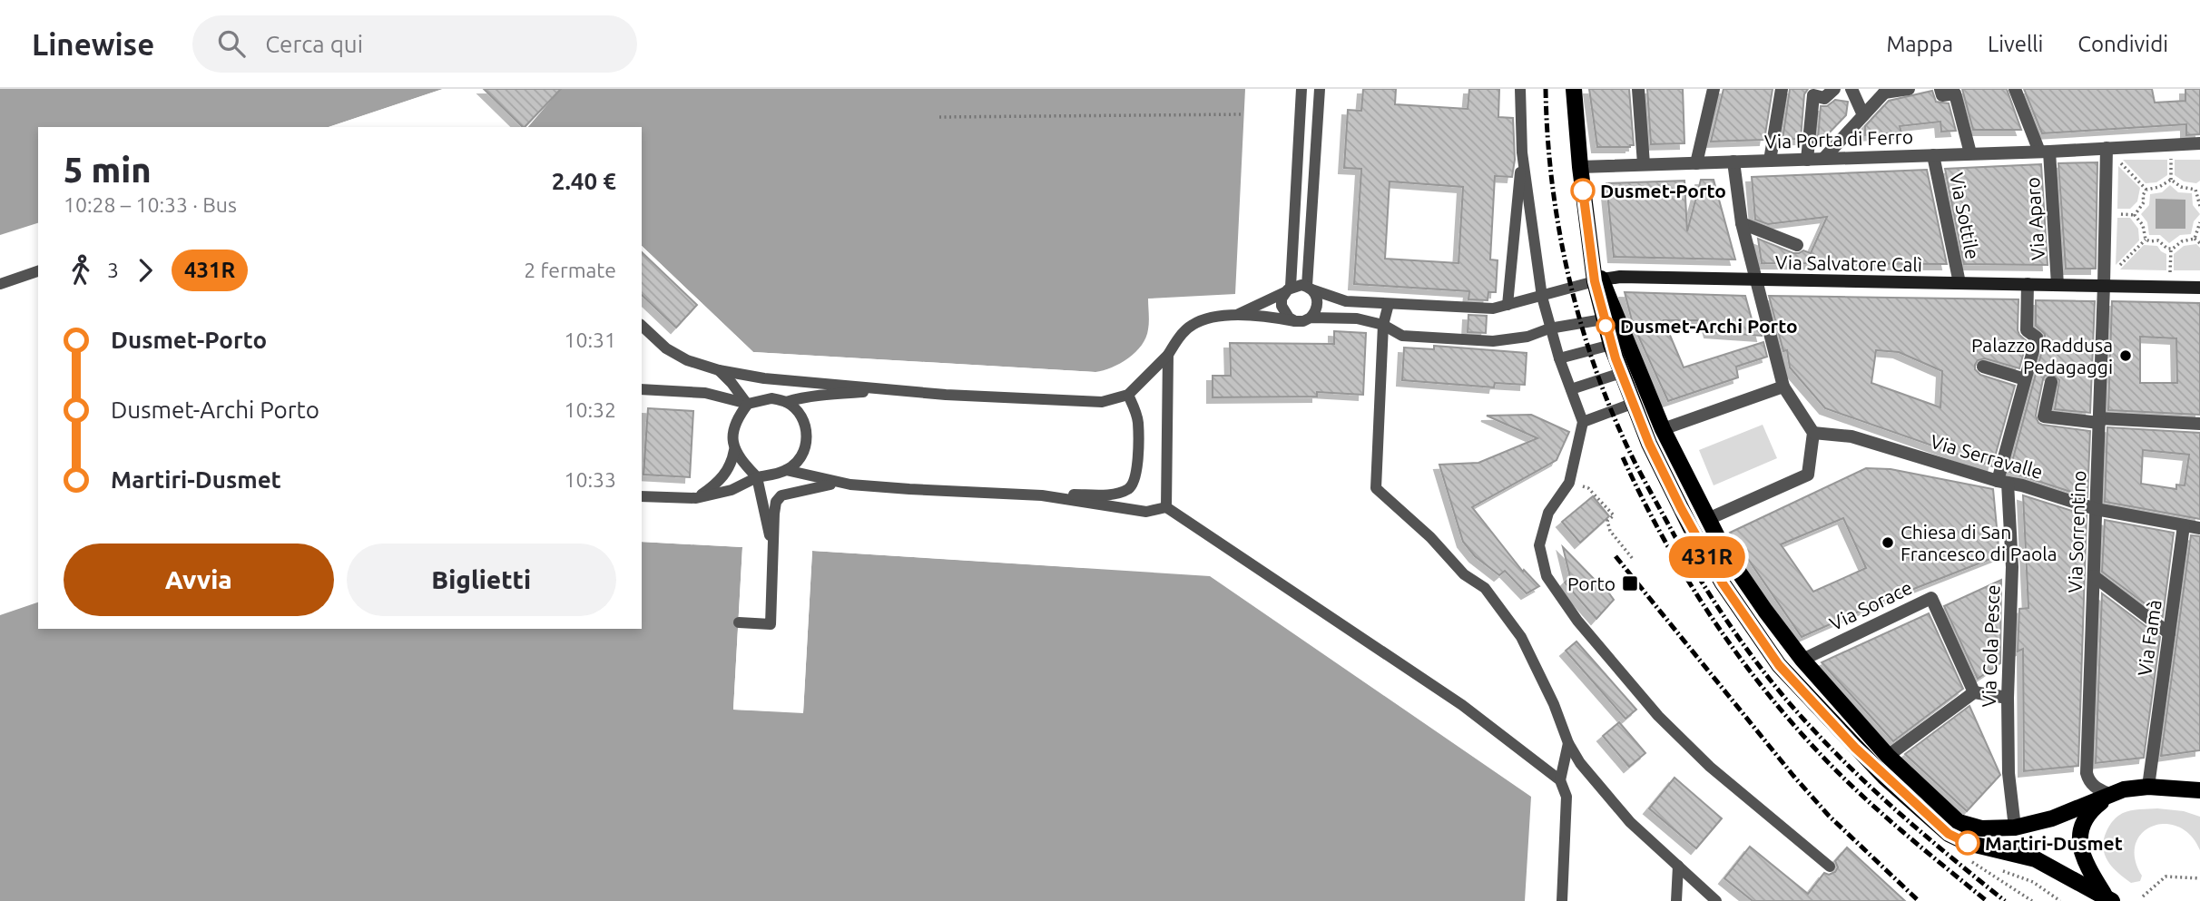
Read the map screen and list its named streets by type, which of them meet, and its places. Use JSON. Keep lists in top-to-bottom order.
{
  "streets": {
    "main road": ["Via Salvatore Calì"],
    "street": [
      "Via Porta di Ferro",
      "Via Sottile",
      "Via Aparo",
      "Via Serravalle",
      "Via Sorrentino",
      "Via Sorace",
      "Via Famà",
      "Via Cola Pesce"
    ]
  },
  "crossings": [
    ["Via Porta di Ferro", "Via Sottile"],
    ["Via Porta di Ferro", "Via Aparo"],
    ["Via Porta di Ferro", "Via Sorrentino"],
    ["Via Sottile", "Via Salvatore Calì"],
    ["Via Aparo", "Via Salvatore Calì"],
    ["Via Salvatore Calì", "Via Sorrentino"],
    ["Via Salvatore Calì", "Via Cola Pesce"],
    ["Via Serravalle", "Via Sorrentino"],
    ["Via Serravalle", "Via Famà"],
    ["Via Serravalle", "Via Cola Pesce"]
  ],
  "places": {
    "other": [
      "Dusmet-Porto",
      "Dusmet-Archi Porto",
      "Palazzo Raddusa Pedagaggi",
      "Chiesa di San Francesco di Paola",
      "Martiri-Dusmet"
    ],
    "transit": ["Porto"]
  },
  "lines": ["bus line 431R"],
  "page": {
    "header": "Linewise",
    "search": "Cerca qui",
    "nav": ["Mappa", "Livelli", "Condividi"],
    "on_map": "431R",
    "heading": ["5 min", "10:28 – 10:33 · Bus", "2.40 €"],
    "legs": ["3", "431R", "2 fermate"],
    "list": [
      {
        "name": "Dusmet-Porto",
        "value": "10:31"
      },
      {
        "name": "Dusmet-Archi Porto",
        "value": "10:32"
      },
      {
        "name": "Martiri-Dusmet",
        "value": "10:33"
      }
    ],
    "buttons": ["Avvia", "Biglietti"]
  }
}
